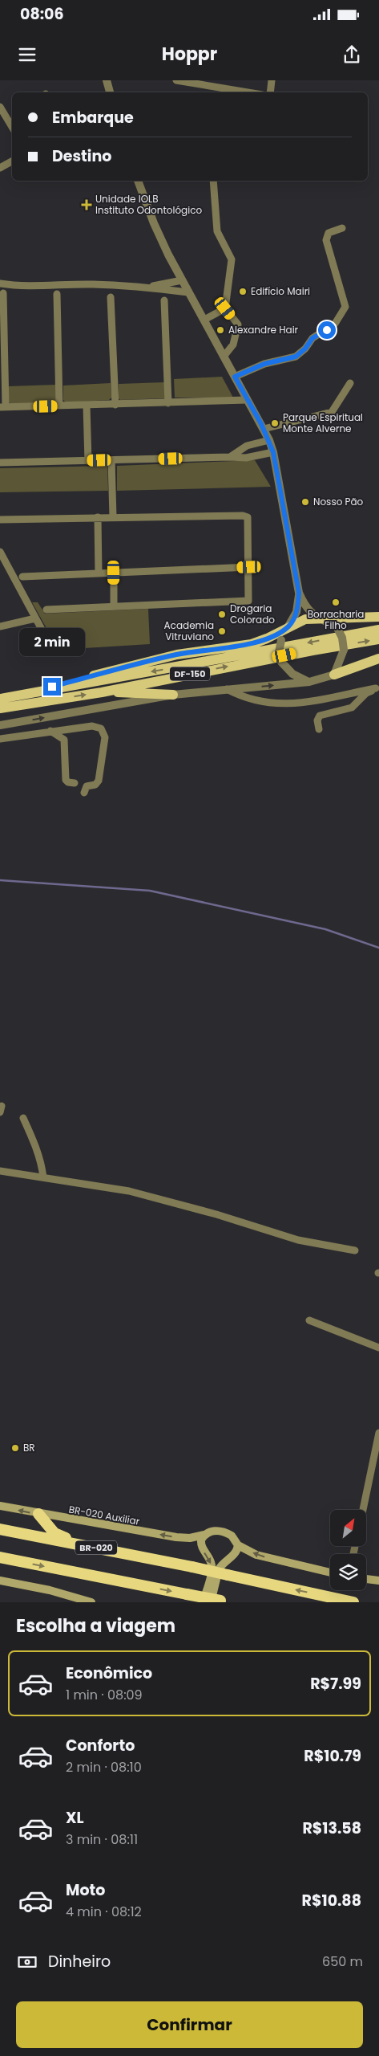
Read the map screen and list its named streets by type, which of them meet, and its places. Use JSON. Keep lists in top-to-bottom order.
{
  "streets": {
    "highway": ["BR-020"],
    "main road": ["DF-150", "BR-020 Auxiliar"]
  },
  "one_way": ["BR-020 Auxiliar"],
  "places": {
    "health": ["Unidade IOLB Instituto Odontológico"],
    "other": [
      "Edifício Mairi",
      "Alexandre Hair",
      "Parque Espiritual Monte Alverne",
      "Nosso Pão",
      "Borracharia Filho",
      "Drogaria Colorado",
      "Academia Vitruviano",
      "BR"
    ]
  },
  "north": "top right",
  "page": {
    "status": "08:06",
    "header": "Hoppr",
    "banner": ["Embarque", "Destino"],
    "bubble": "2 min",
    "heading": "Escolha a viagem",
    "list": [
      {
        "name": "Econômico",
        "note": "1 min · 08:09",
        "value": "R$7.99"
      },
      {
        "name": "Conforto",
        "note": "2 min · 08:10",
        "value": "R$10.79"
      },
      {
        "name": "XL",
        "note": "3 min · 08:11",
        "value": "R$13.58"
      },
      {
        "name": "Moto",
        "note": "4 min · 08:12",
        "value": "R$10.88"
      }
    ],
    "pay": ["Dinheiro", "650 m"],
    "buttons": "Confirmar"
  }
}
